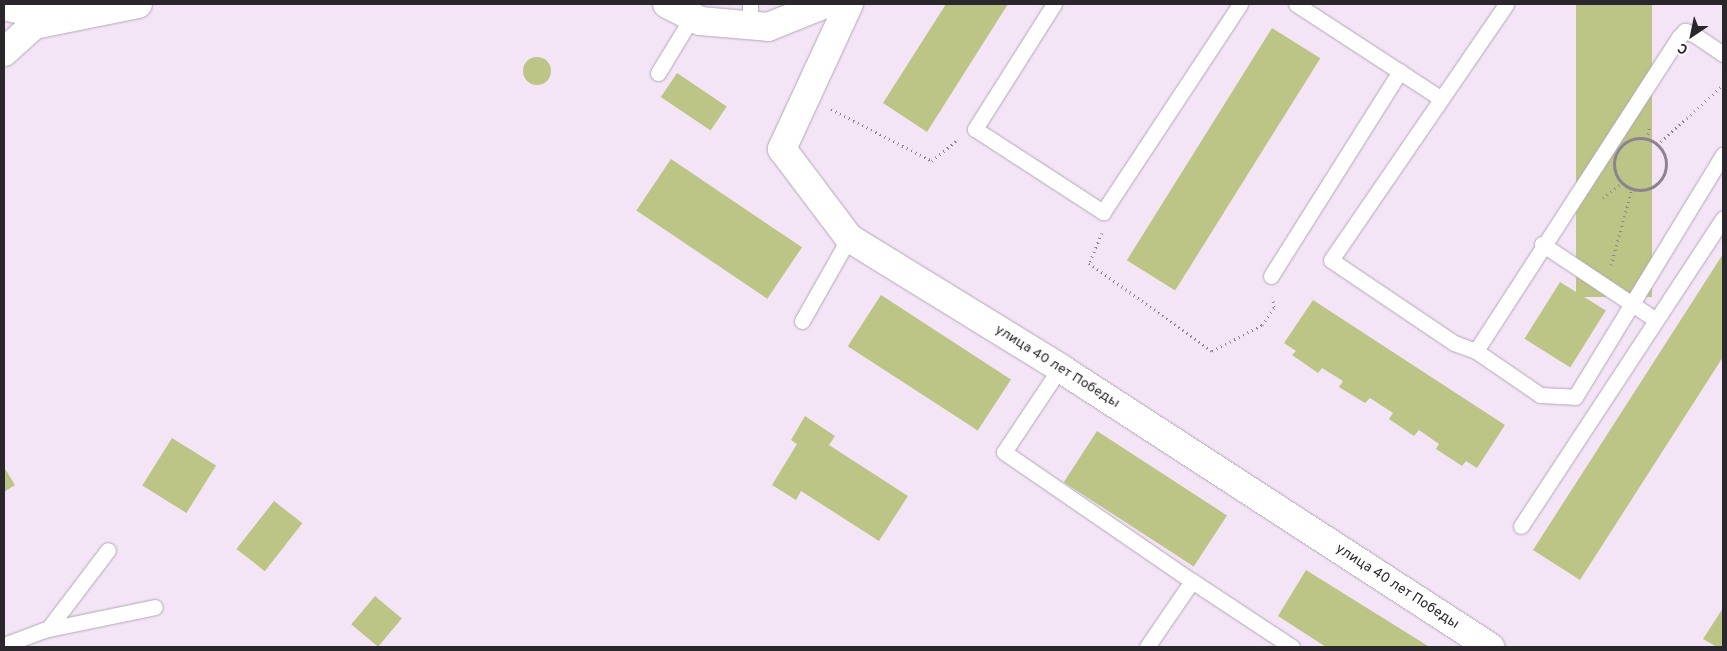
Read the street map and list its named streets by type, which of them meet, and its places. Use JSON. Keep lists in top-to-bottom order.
{
  "streets": {
    "street": ["улица 40 лет Победы"]
  },
  "north": "bottom left"
}
